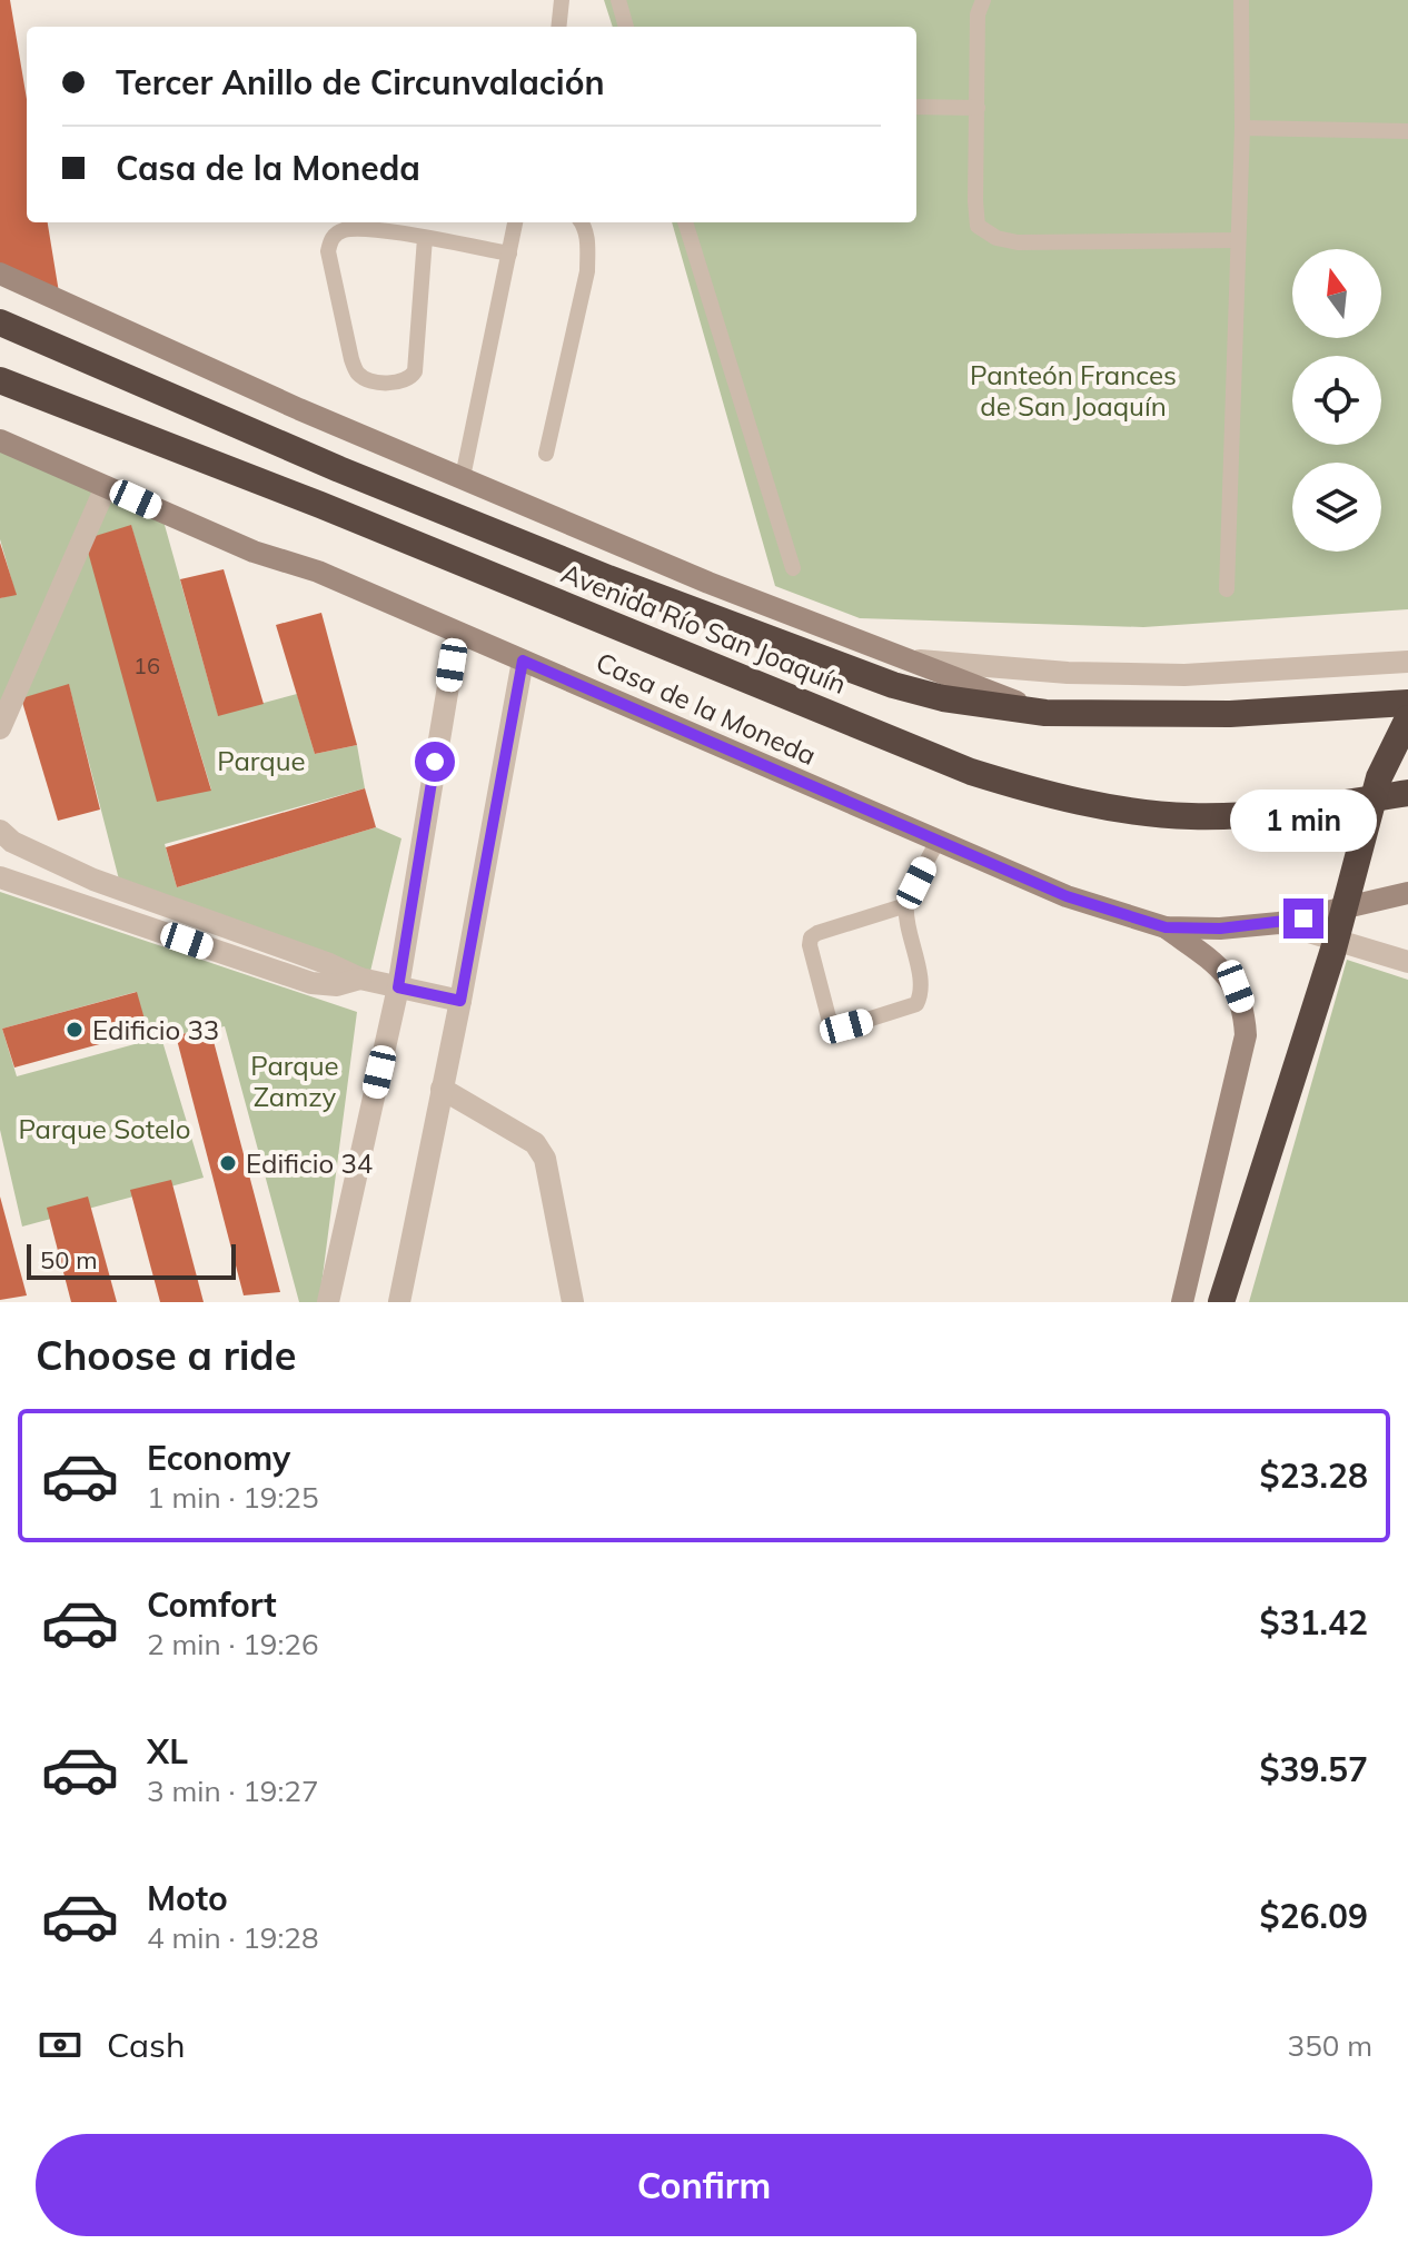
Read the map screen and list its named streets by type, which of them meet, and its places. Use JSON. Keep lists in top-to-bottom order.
{
  "streets": {
    "highway": ["Avenida Río San Joaquín"],
    "main road": ["Casa de la Moneda"]
  },
  "parks": [
    "Panteón Frances de San Joaquín",
    "Parque",
    "Parque Zamzy",
    "Parque Sotelo"
  ],
  "places": ["Edificio 33", "Edificio 34"],
  "house_numbers": ["16"],
  "scale_bar": "50 m",
  "north": "top",
  "page": {
    "banner": ["Tercer Anillo de Circunvalación", "Casa de la Moneda"],
    "bubble": "1 min",
    "scale": "50 m",
    "heading": "Choose a ride",
    "list": [
      {
        "name": "Economy",
        "note": "1 min · 19:25",
        "value": "$23.28"
      },
      {
        "name": "Comfort",
        "note": "2 min · 19:26",
        "value": "$31.42"
      },
      {
        "name": "XL",
        "note": "3 min · 19:27",
        "value": "$39.57"
      },
      {
        "name": "Moto",
        "note": "4 min · 19:28",
        "value": "$26.09"
      }
    ],
    "pay": ["Cash", "350 m"],
    "buttons": "Confirm"
  }
}
